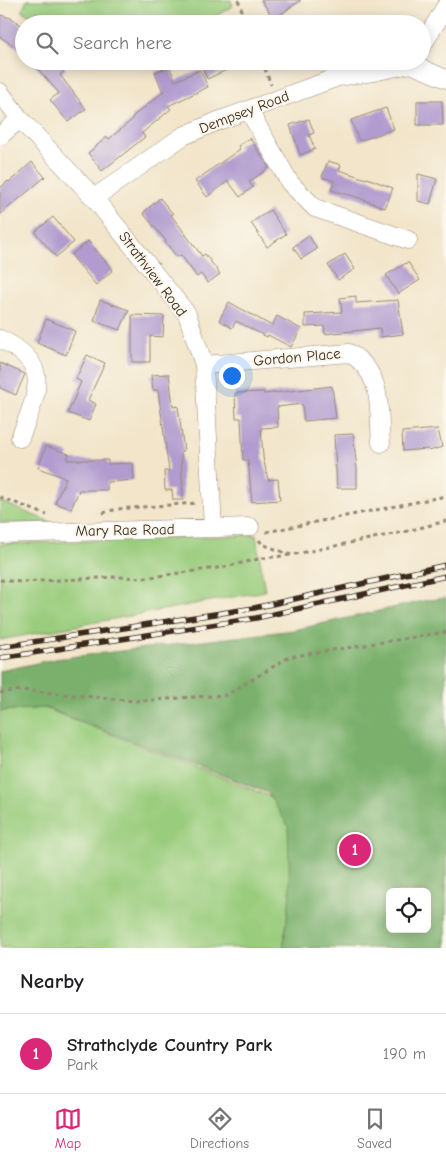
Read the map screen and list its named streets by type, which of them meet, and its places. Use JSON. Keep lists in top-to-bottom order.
{
  "streets": {
    "street": [
      "Dempsey Road",
      "Strathview Road",
      "Gordon Place",
      "Mary Rae Road"
    ]
  },
  "crossings": [
    ["Dempsey Road", "Strathview Road"],
    ["Strathview Road", "Gordon Place"],
    ["Strathview Road", "Mary Rae Road"]
  ],
  "page": {
    "search": "Search here",
    "pins": "1",
    "heading": "Nearby",
    "list": [
      {
        "mark": "1",
        "name": "Strathclyde Country Park",
        "note": "Park",
        "value": "190 m"
      }
    ],
    "nav": ["Map", "Directions", "Saved"]
  }
}
